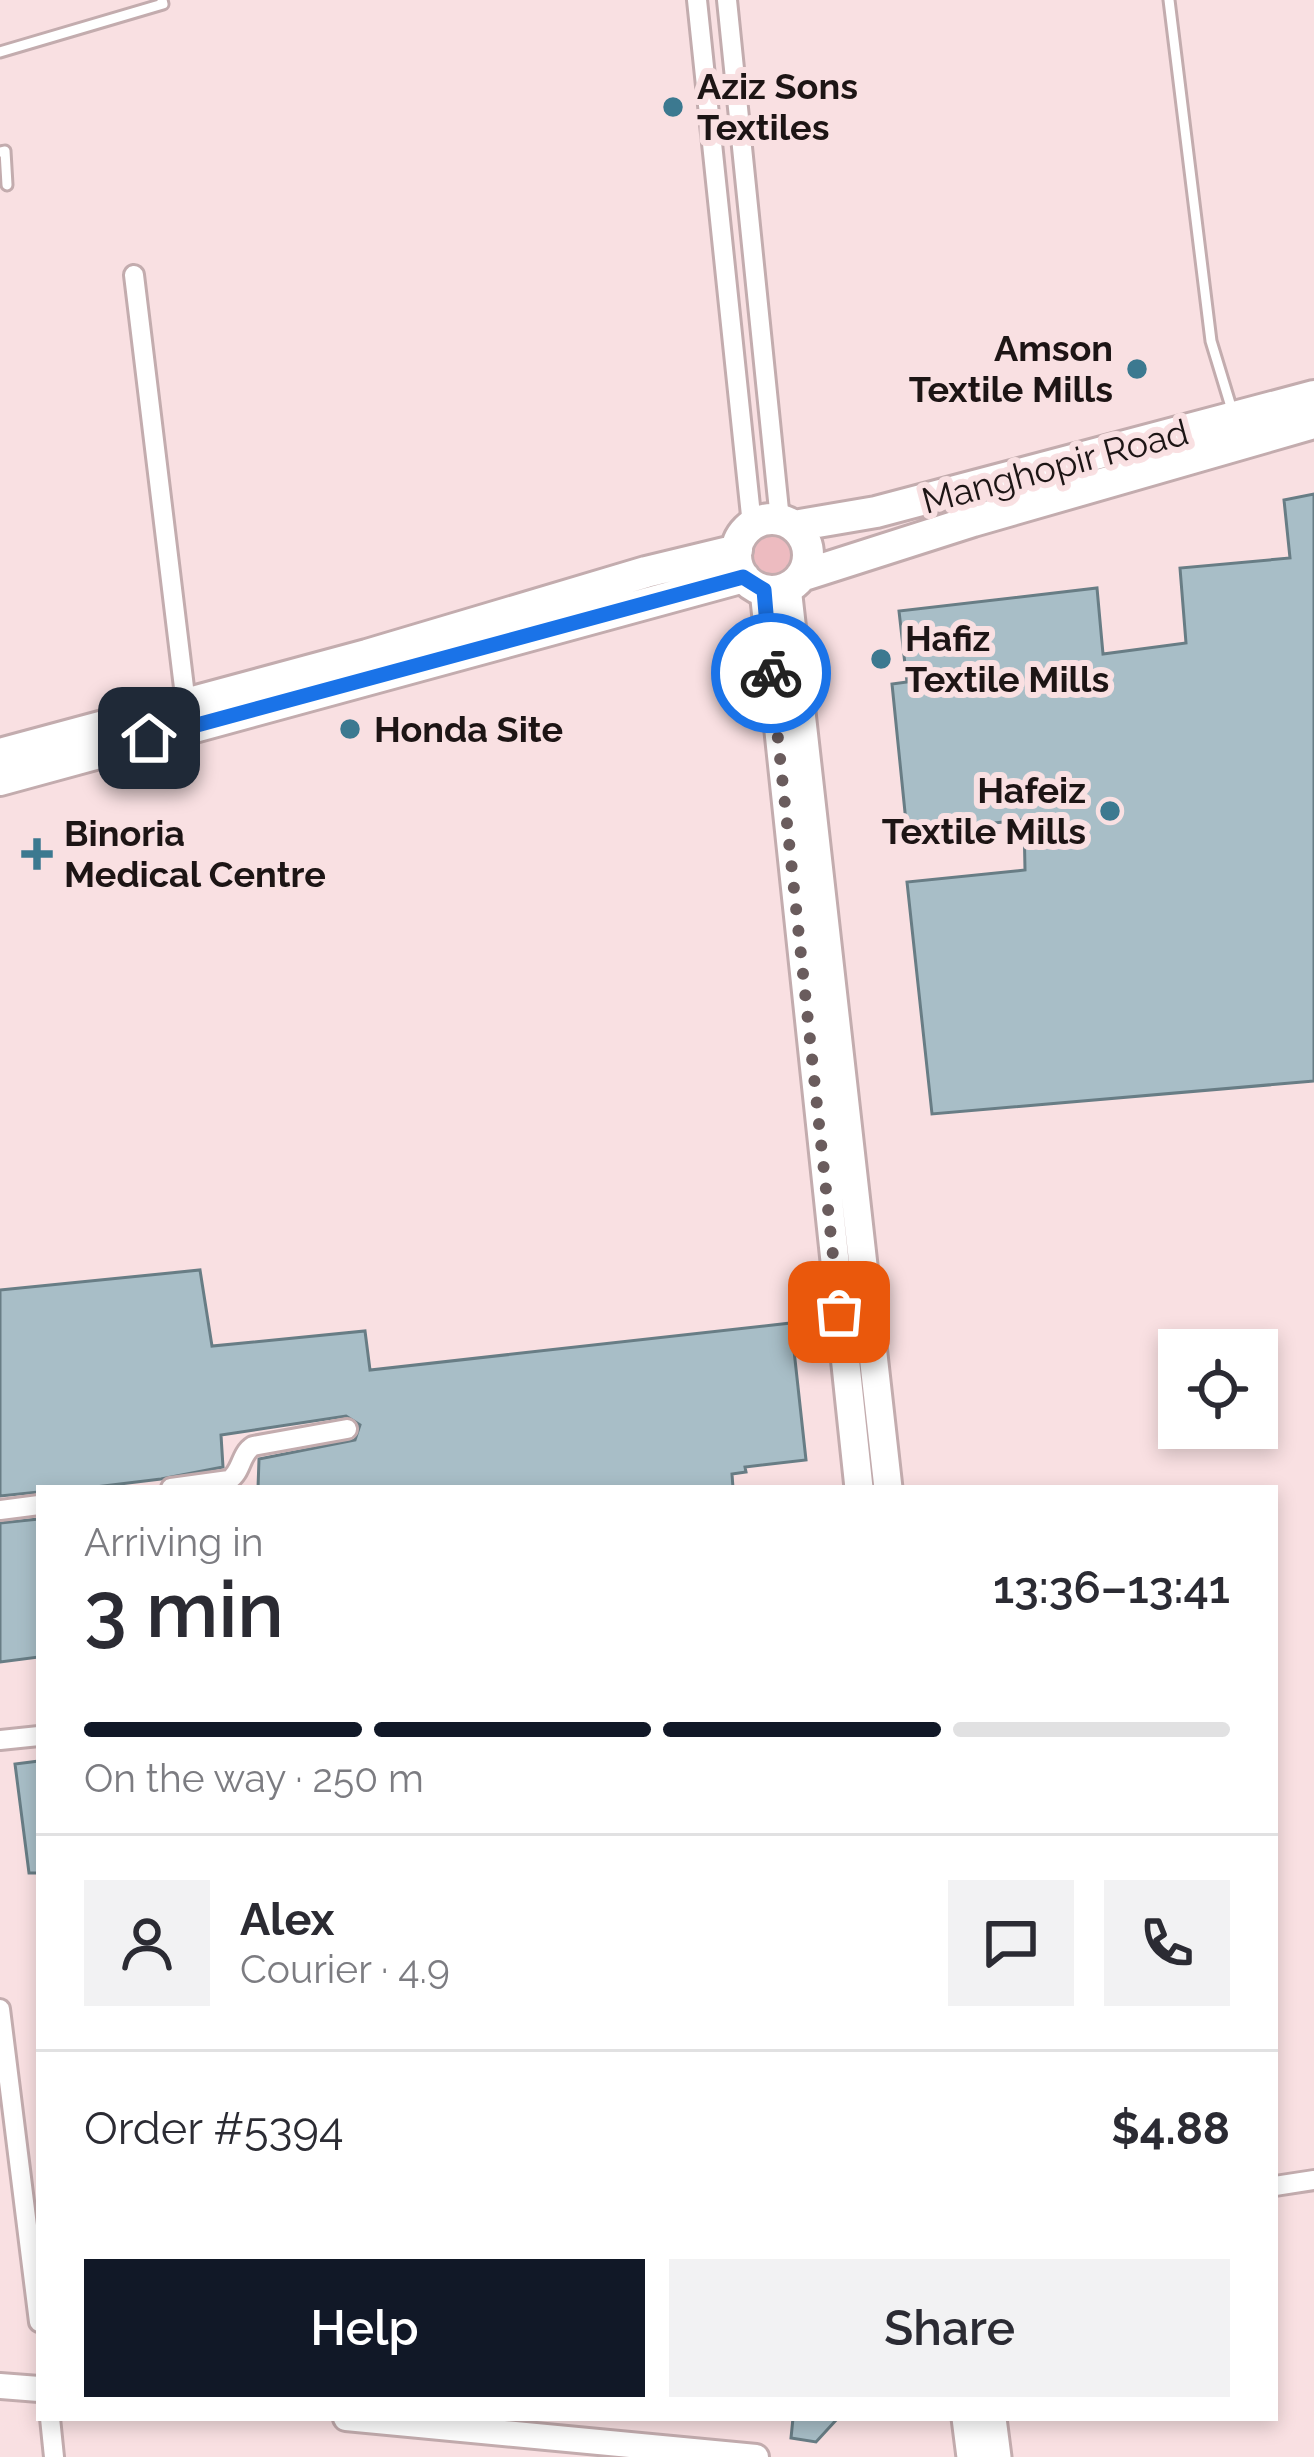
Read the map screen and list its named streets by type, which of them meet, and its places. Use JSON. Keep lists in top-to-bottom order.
{
  "streets": {
    "main road": ["Manghopir Road"]
  },
  "places": {
    "other": [
      "Aziz Sons Textiles",
      "Amson Textile Mills",
      "Hafiz Textile Mills",
      "Honda Site",
      "Hafeiz Textile Mills"
    ],
    "health": ["Binoria Medical Centre"]
  },
  "page": {
    "heading": ["3 min", "Arriving in", "13:36–13:41"],
    "panel": [
      "Alex",
      "Courier · 4.9",
      "Order #5394",
      "$4.88"
    ],
    "bar": "On the way · 250 m",
    "buttons": ["Help", "Share"]
  }
}
